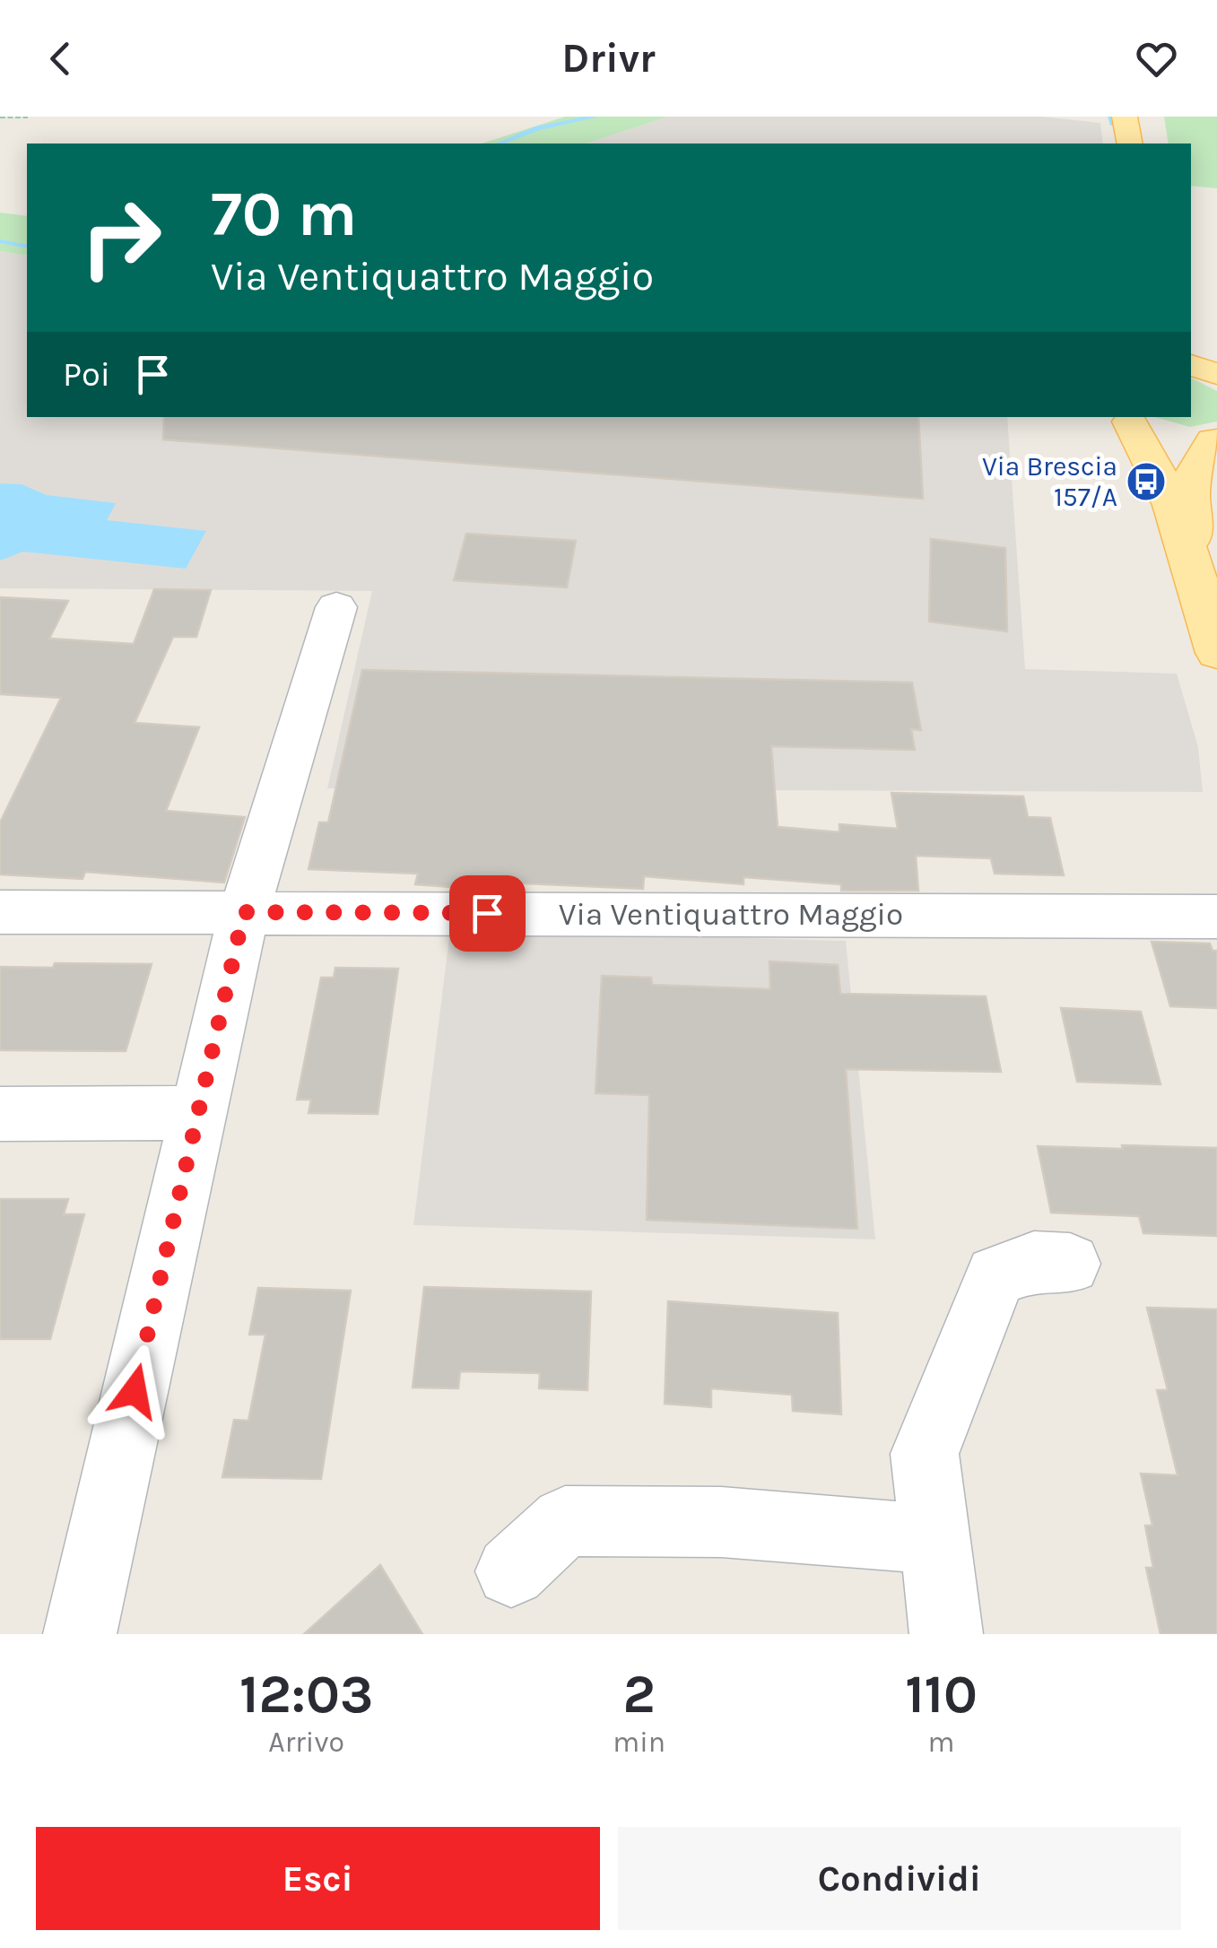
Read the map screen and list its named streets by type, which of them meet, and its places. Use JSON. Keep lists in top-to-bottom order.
{
  "streets": {
    "street": ["Via Ventiquattro Maggio"]
  },
  "places": {
    "bus stop": ["Via Brescia 157/A"]
  },
  "page": {
    "header": "Drivr",
    "turn": ["70 m", "Via Ventiquattro Maggio"],
    "then": "Poi",
    "eta": [
      "12:03",
      "Arrivo",
      "2",
      "min",
      "110",
      "m"
    ],
    "buttons": ["Esci", "Condividi"]
  }
}
